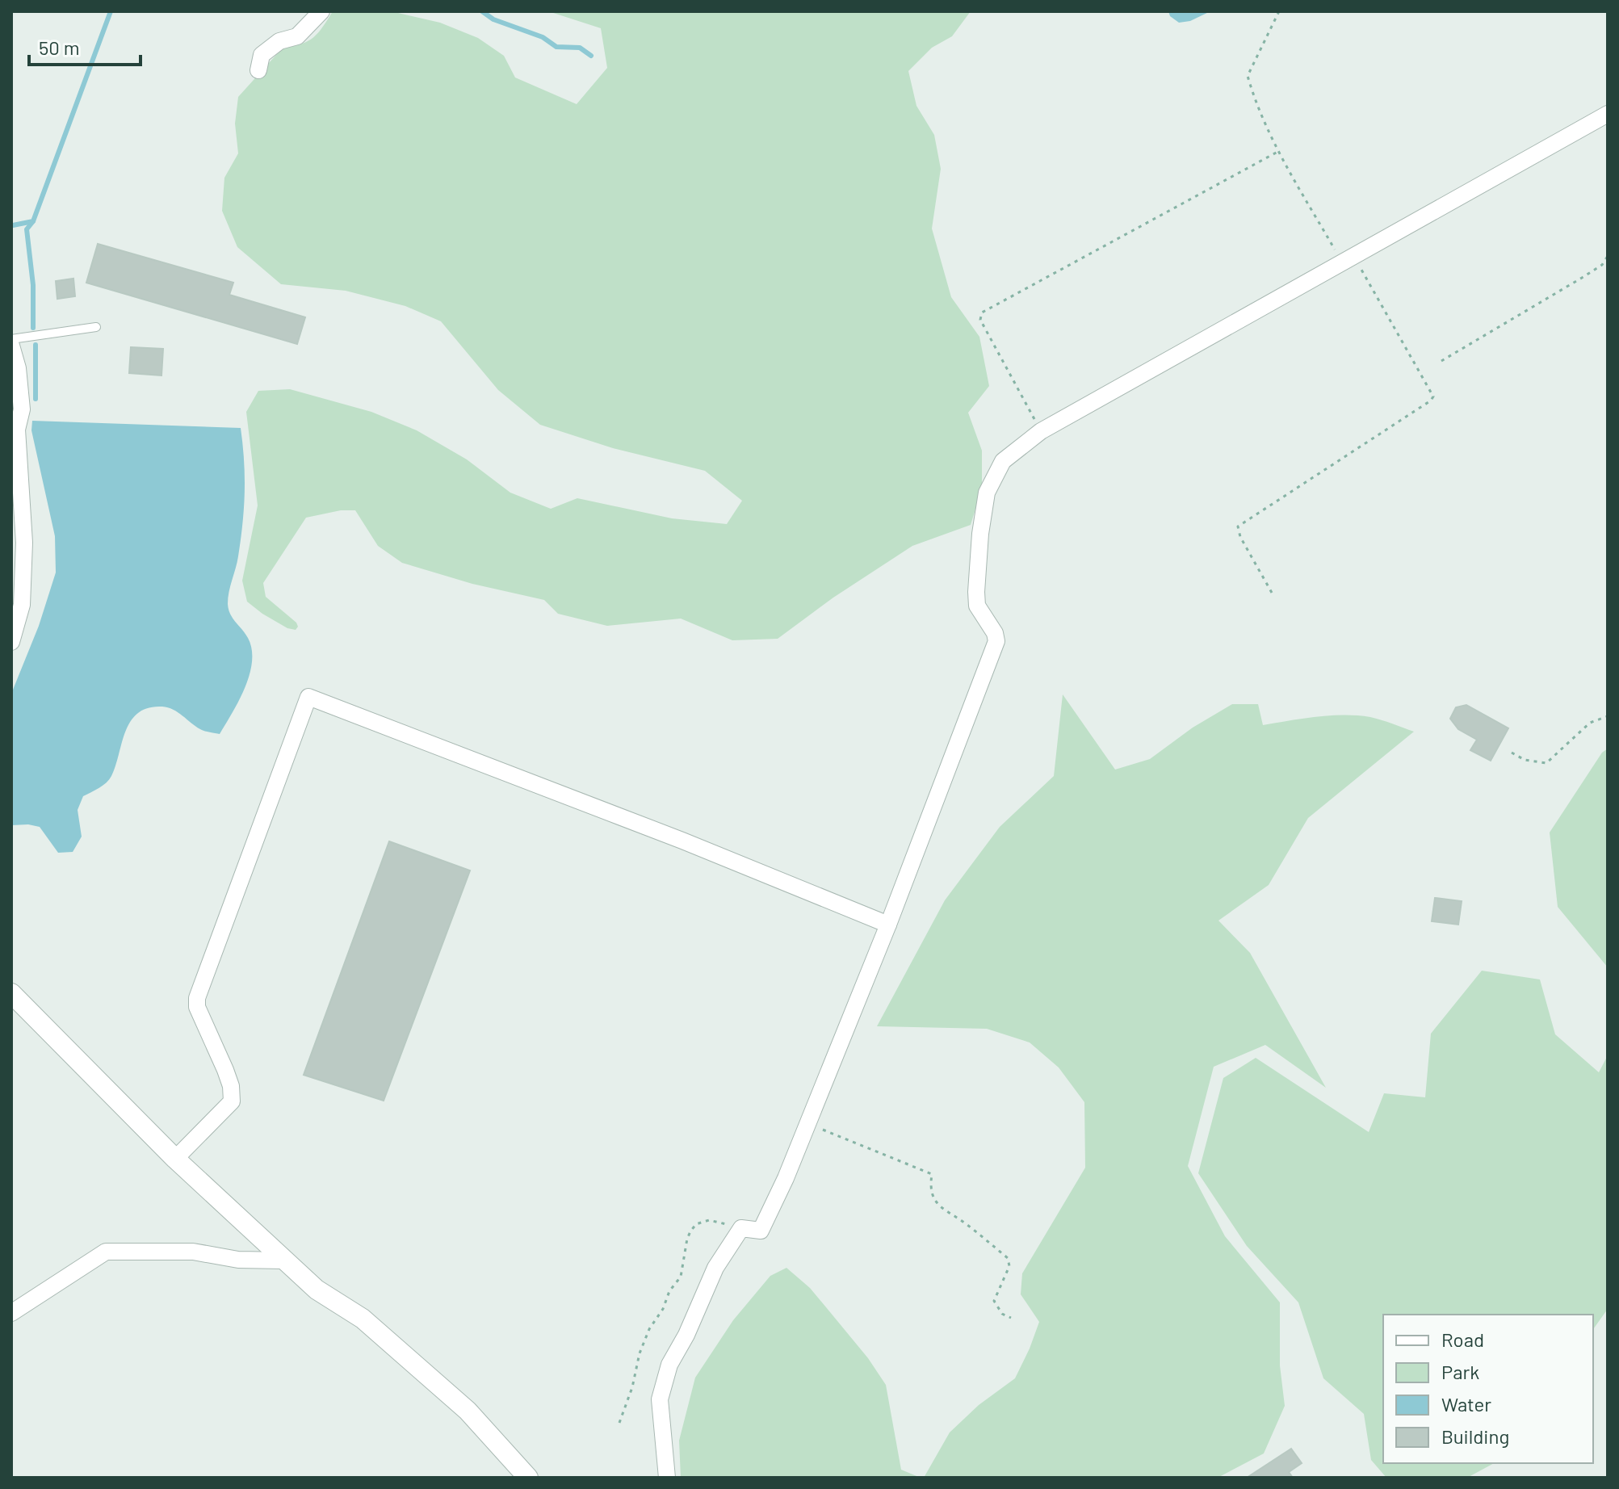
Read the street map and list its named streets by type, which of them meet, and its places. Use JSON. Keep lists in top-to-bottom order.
{
  "legend": [
    "Road",
    "Park",
    "Water",
    "Building"
  ],
  "scale_bar": "50 m"
}
